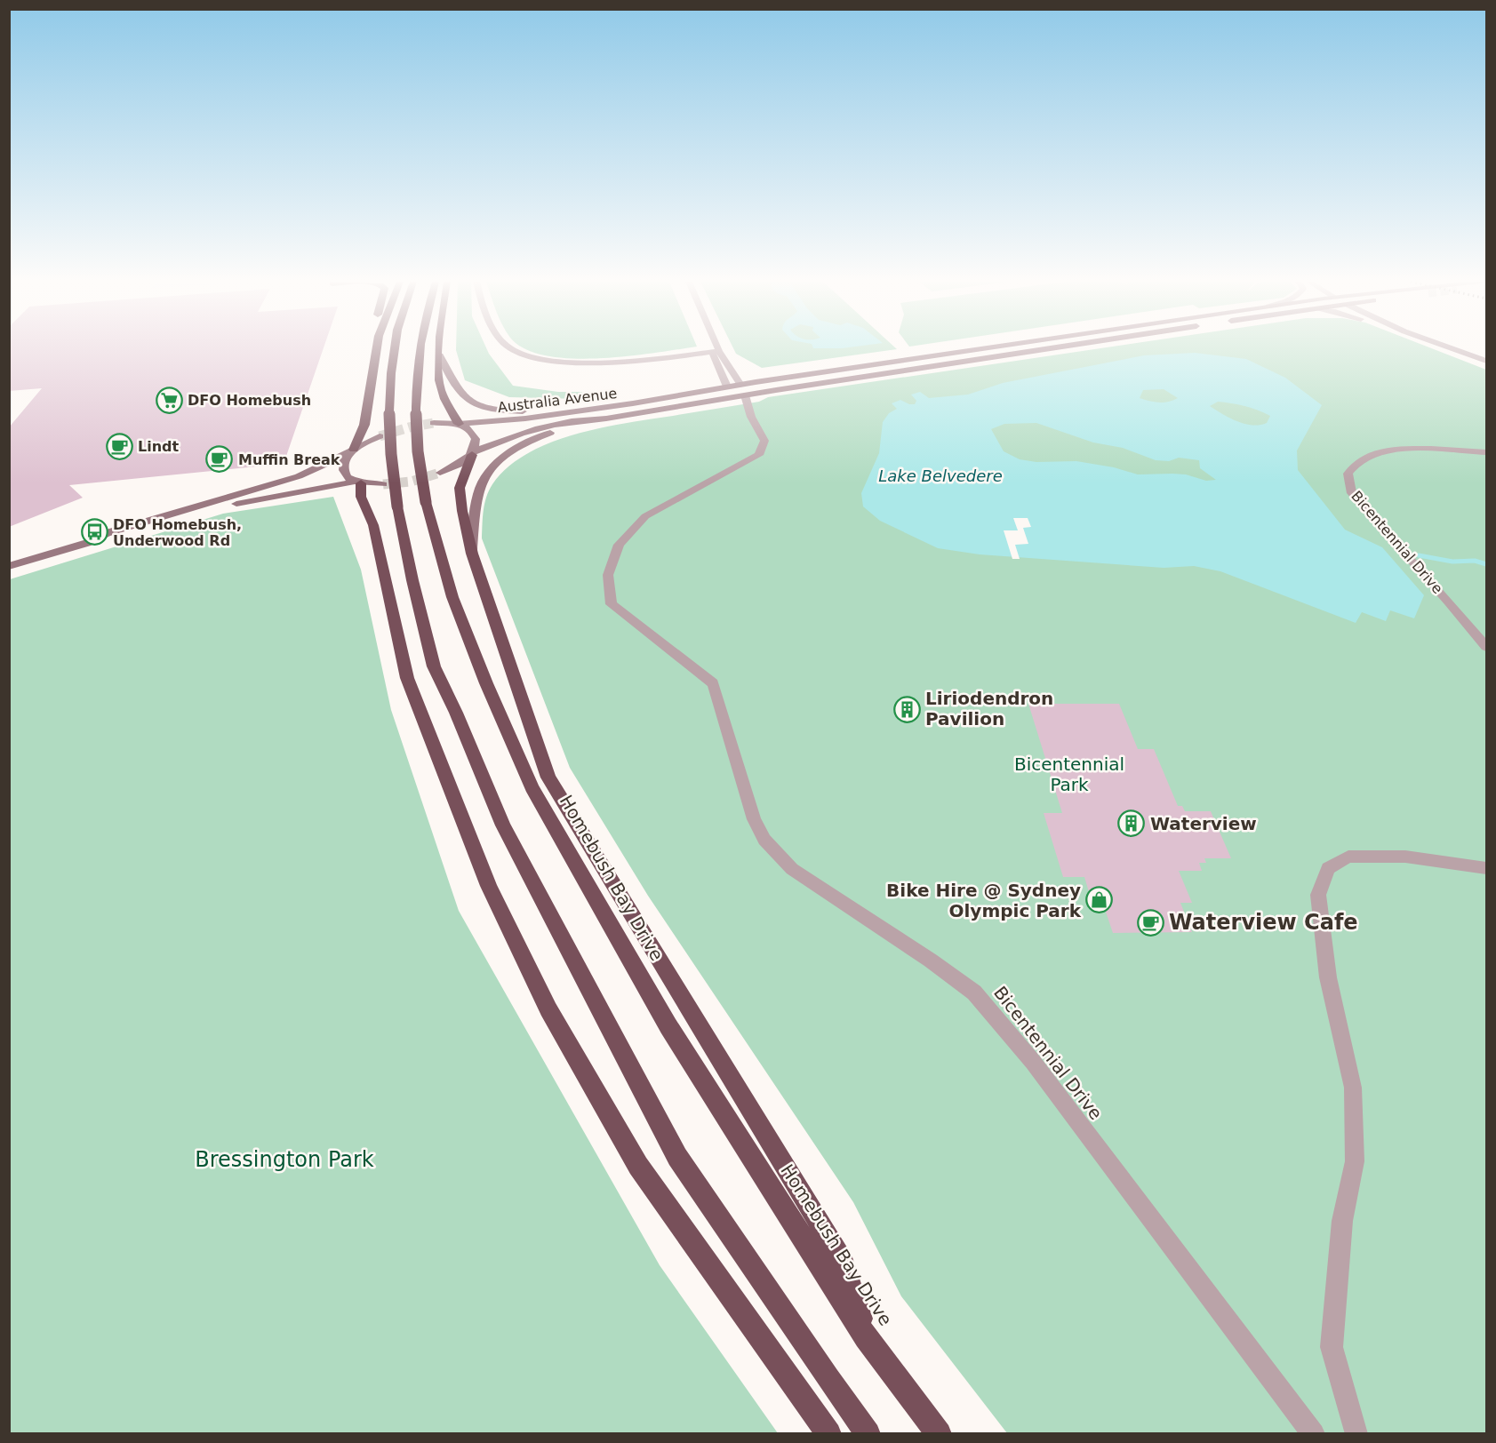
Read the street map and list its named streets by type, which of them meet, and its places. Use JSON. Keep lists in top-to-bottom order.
{
  "streets": {
    "highway": ["Homebush Bay Drive"],
    "main road": ["Australia Avenue"],
    "street": ["Bicentennial Drive"]
  },
  "crossings": [
    ["Australia Avenue", "Bicentennial Drive"]
  ],
  "water": ["Lake Belvedere"],
  "parks": ["Bicentennial Park", "Bressington Park"],
  "places": {
    "supermarket": ["DFO Homebush"],
    "cafe": ["Lindt", "Muffin Break", "Waterview Cafe"],
    "bus stop": ["DFO Homebush, Underwood Rd"],
    "building": ["Liriodendron Pavilion", "Waterview"],
    "shop": ["Bike Hire @ Sydney Olympic Park"]
  }
}
